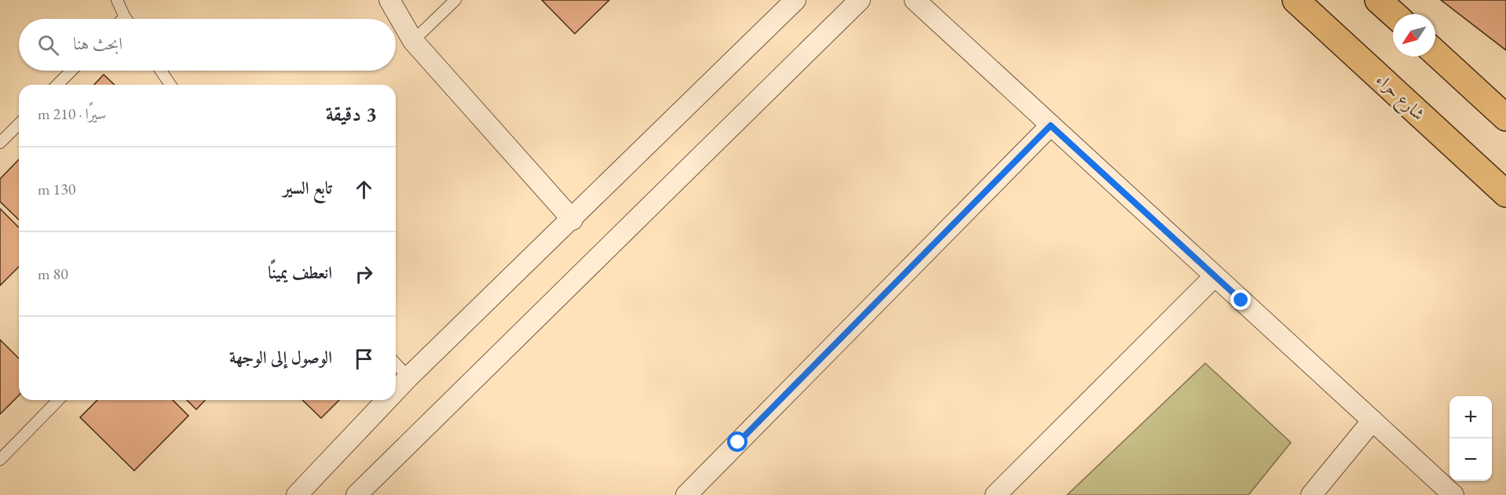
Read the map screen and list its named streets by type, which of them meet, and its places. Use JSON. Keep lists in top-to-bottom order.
{
  "streets": {
    "main road": ["شارع حراء"]
  },
  "north": "bottom left",
  "page": {
    "search": "ابحث هنا",
    "heading": ["3 دقيقة", "سيرًا · 210 m"],
    "list": [
      ["تابع السير", "130 m"],
      ["انعطف يمينًا", "80 m"],
      "الوصول إلى الوجهة"
    ],
    "map_buttons": ["+", "−"]
  }
}
